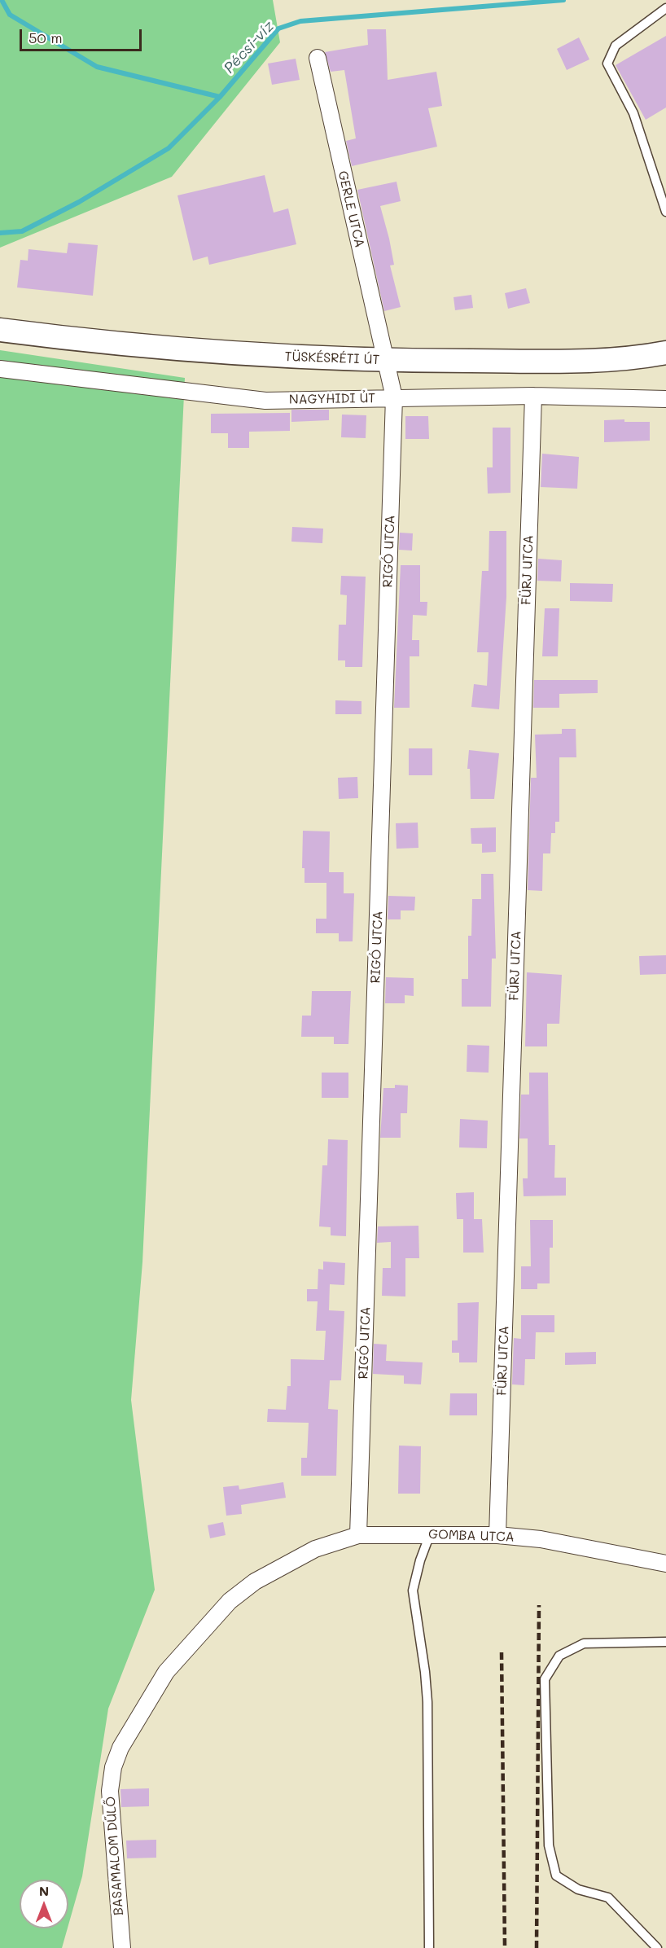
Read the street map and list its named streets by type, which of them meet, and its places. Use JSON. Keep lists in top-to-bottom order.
{
  "streets": {
    "street": [
      "GERLE UTCA",
      "TÜSKÉSRÉTI ÚT",
      "NAGYHIDI ÚT",
      "RIGÓ UTCA",
      "FÜRJ UTCA",
      "GOMBA UTCA",
      "BASAMALOM DŰLŐ"
    ]
  },
  "crossings": [
    ["GERLE UTCA", "TÜSKÉSRÉTI ÚT"],
    ["GERLE UTCA", "RIGÓ UTCA"],
    ["TÜSKÉSRÉTI ÚT", "RIGÓ UTCA"],
    ["NAGYHIDI ÚT", "RIGÓ UTCA"],
    ["NAGYHIDI ÚT", "FÜRJ UTCA"],
    ["RIGÓ UTCA", "GOMBA UTCA"],
    ["FÜRJ UTCA", "GOMBA UTCA"],
    ["GOMBA UTCA", "BASAMALOM DŰLŐ"]
  ],
  "water": ["Pécsi-víz"],
  "scale_bar": "50 m",
  "north": "top"
}
